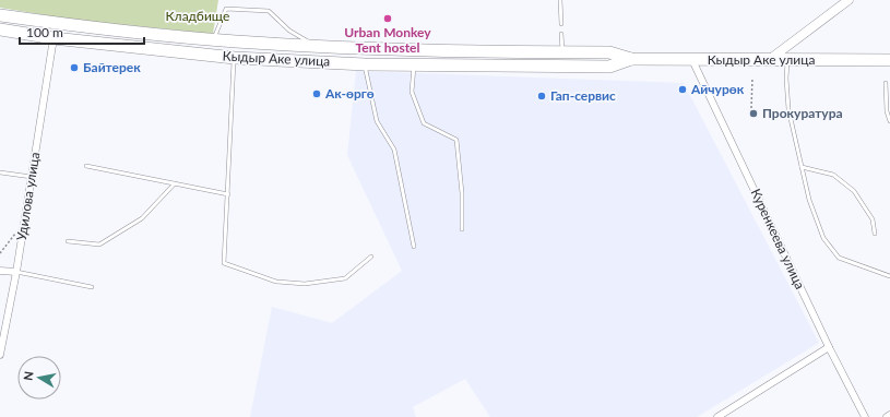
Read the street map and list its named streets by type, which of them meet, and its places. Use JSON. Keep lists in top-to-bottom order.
{
  "streets": {
    "highway": ["Кыдыр Аке улица"],
    "street": ["Удилова улица", "Куренкеева улица"]
  },
  "crossings": [
    ["Кыдыр Аке улица", "Удилова улица"],
    ["Кыдыр Аке улица", "Куренкеева улица"]
  ],
  "parks": ["Кладбище"],
  "places": [
    "Urban Monkey Tent hostel",
    "Байтерек",
    "Айчурөк",
    "Ак-өргө",
    "Гап-сервис",
    "Прокуратура"
  ],
  "scale_bar": "100 m",
  "north": "left"
}
